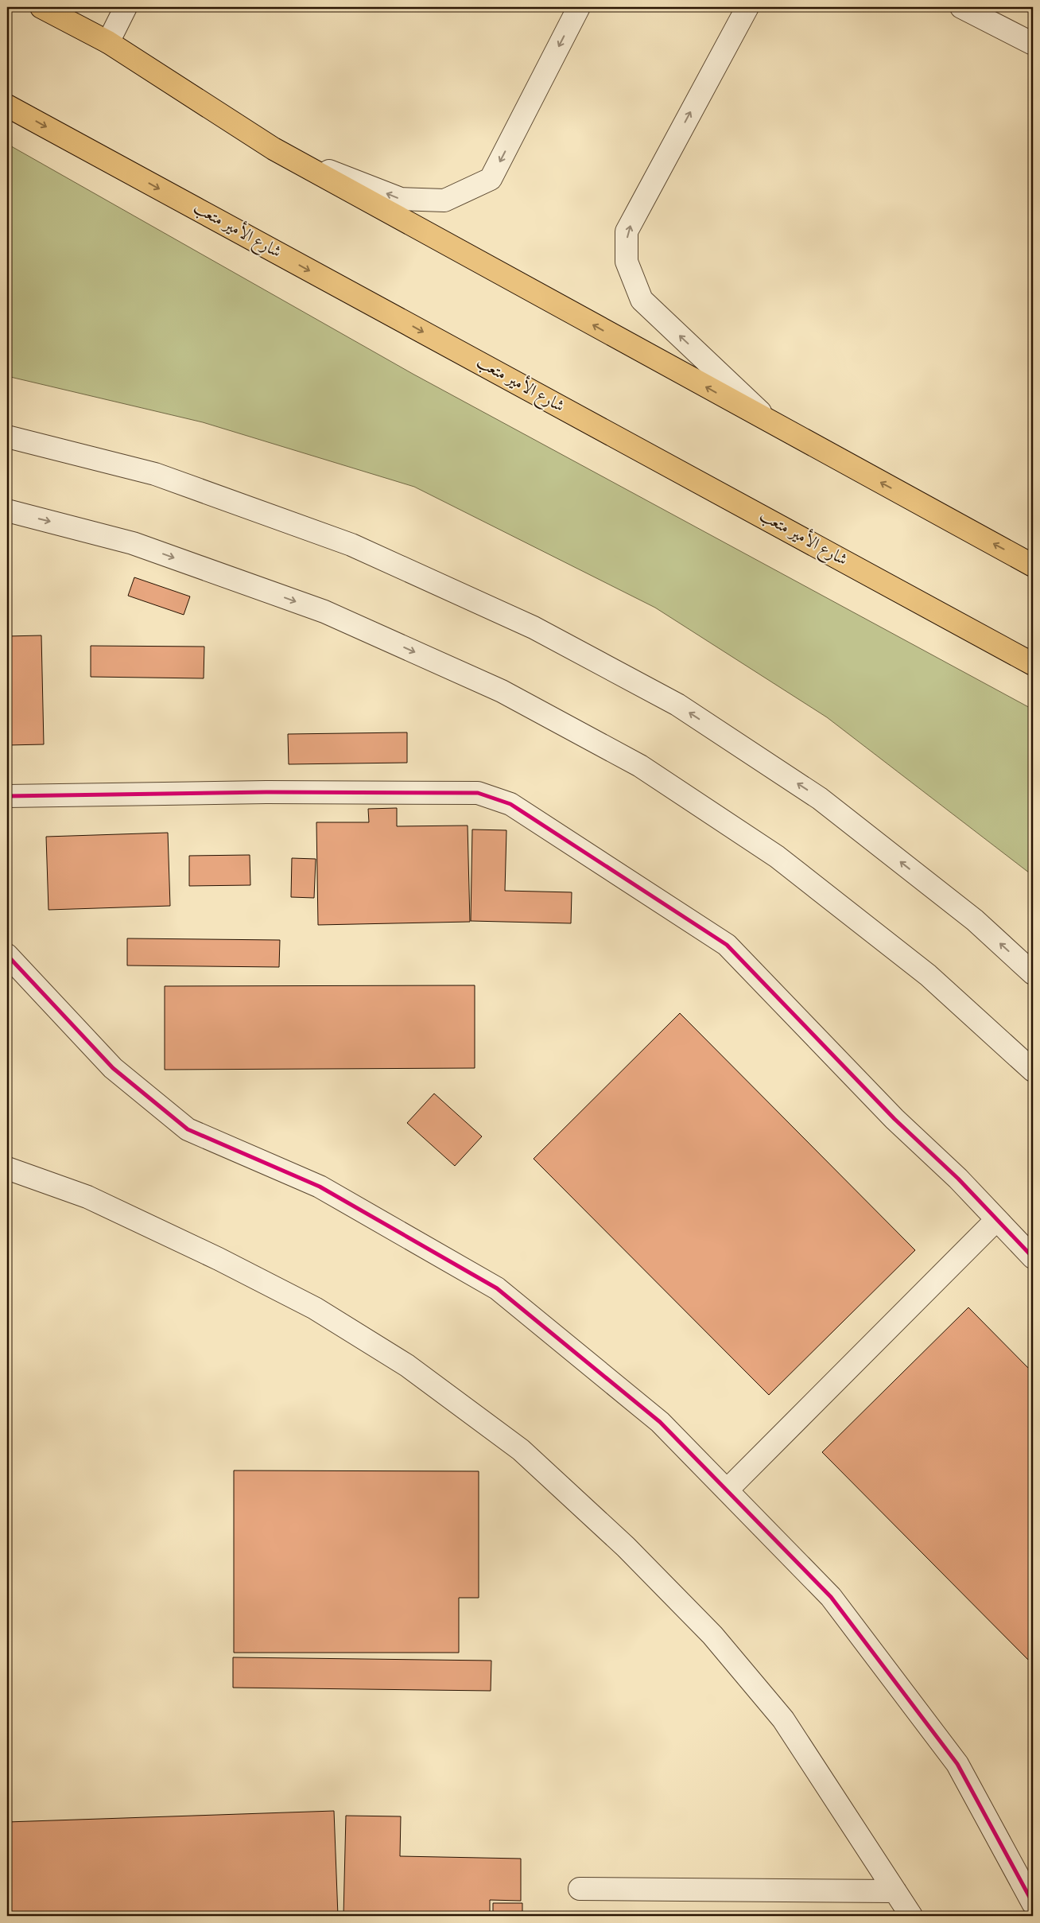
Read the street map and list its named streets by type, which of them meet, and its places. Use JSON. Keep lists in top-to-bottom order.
{
  "streets": {
    "main road": ["شارع الأمير متعب"]
  }
}
